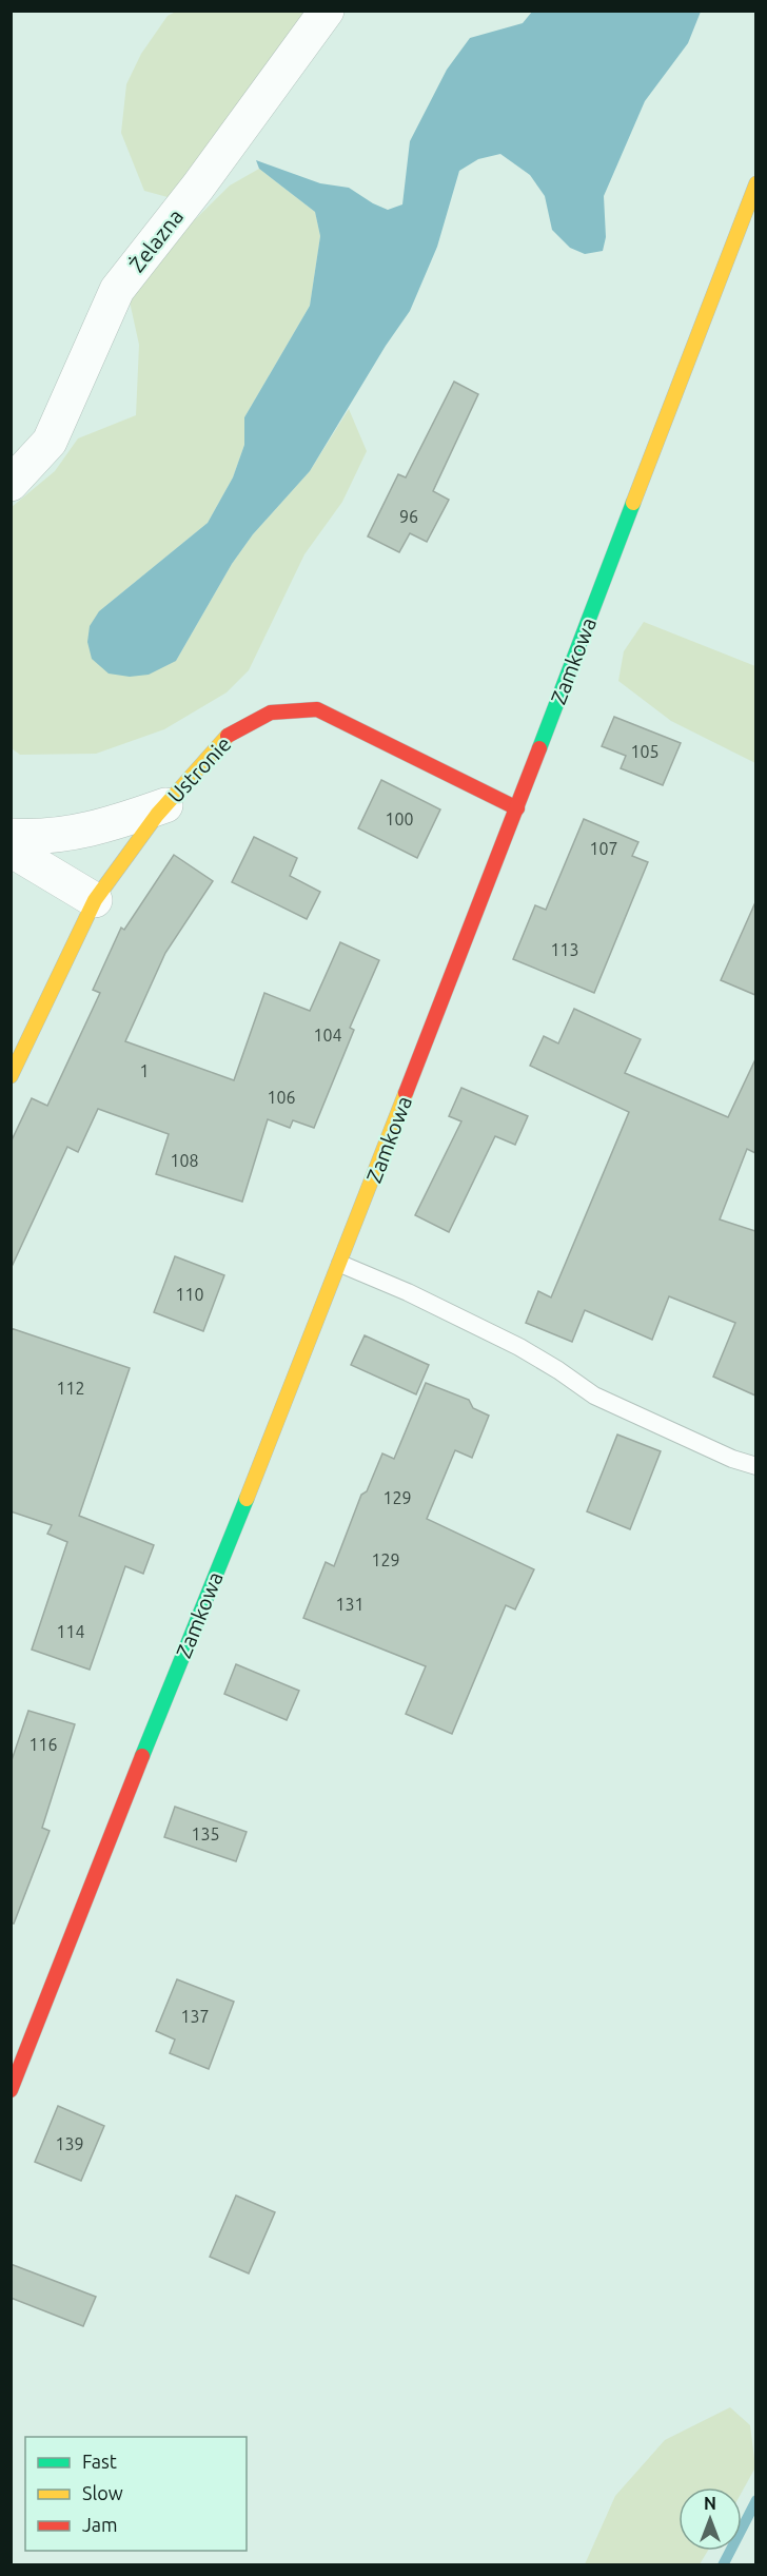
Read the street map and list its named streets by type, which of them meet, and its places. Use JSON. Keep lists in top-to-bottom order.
{
  "streets": {
    "street": ["Żelazna", "Zamkowa", "Ustronie"]
  },
  "crossings": [
    ["Zamkowa", "Ustronie"]
  ],
  "house_numbers": [
    "96",
    "105",
    "100",
    "107",
    "113",
    "104",
    "1",
    "106",
    "108",
    "110",
    "112",
    "129",
    "129",
    "131",
    "114",
    "116",
    "135",
    "137",
    "139"
  ],
  "legend": ["Fast", "Slow", "Jam"],
  "north": "top"
}
